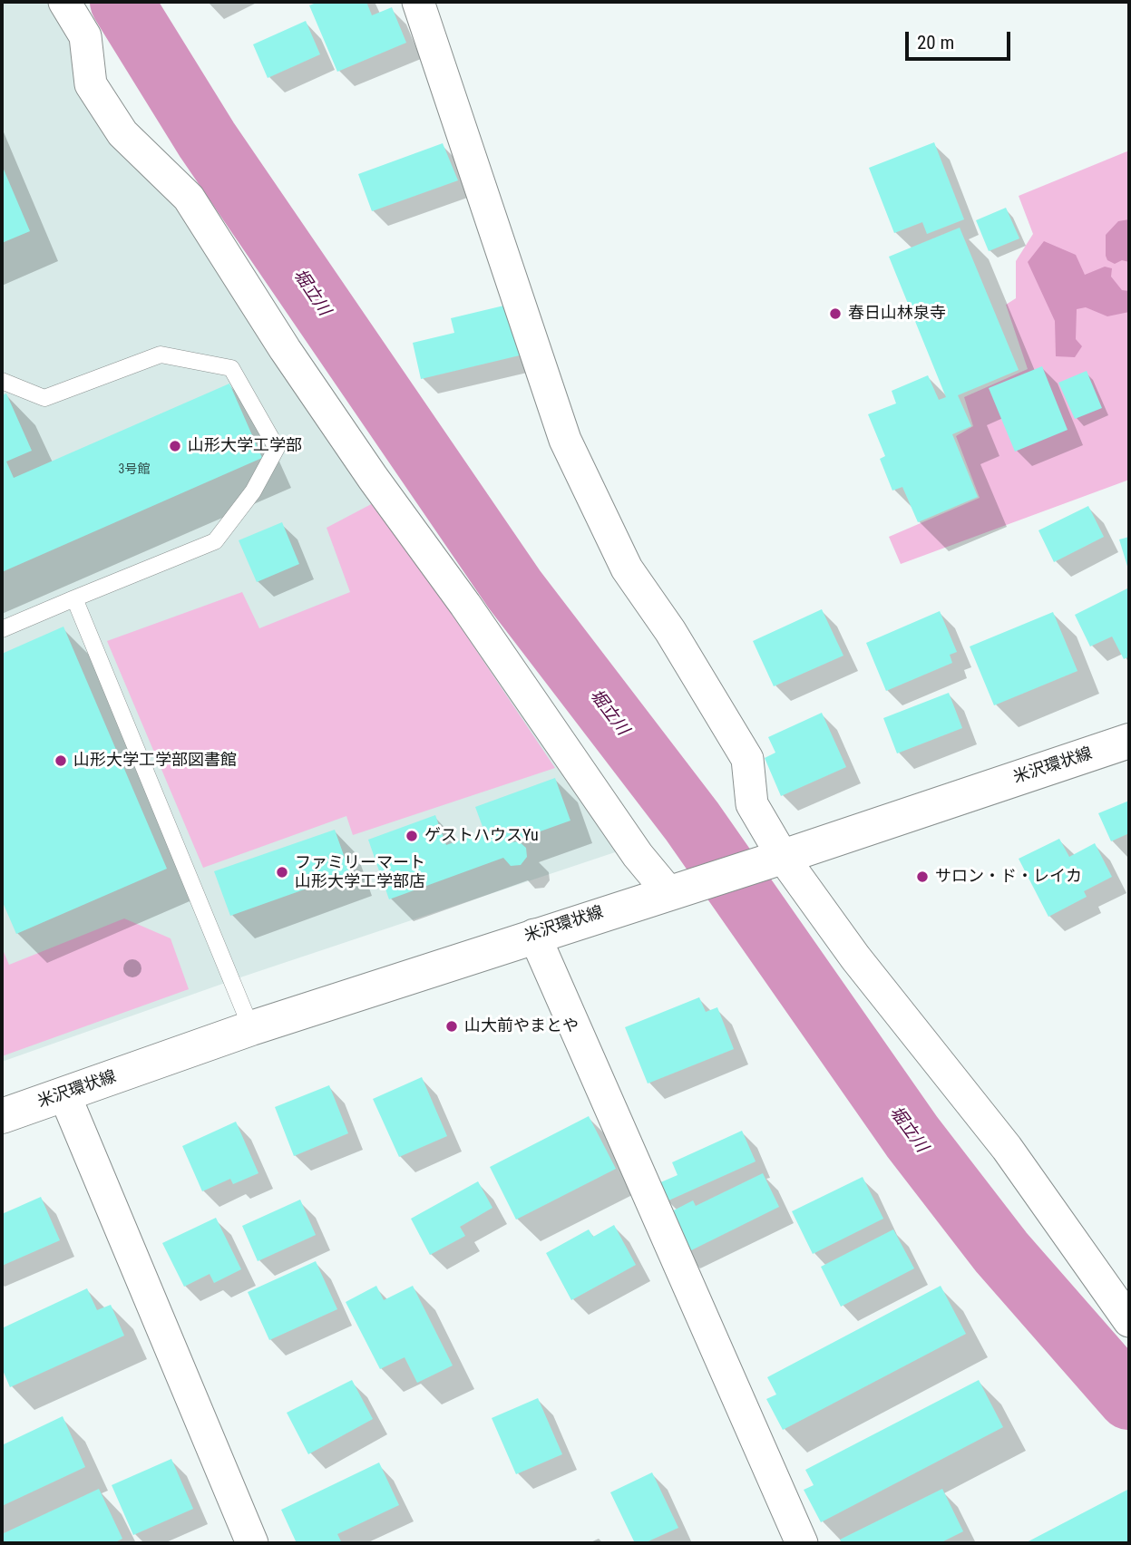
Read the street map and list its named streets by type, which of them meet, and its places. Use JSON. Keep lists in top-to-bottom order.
{
  "streets": {
    "main road": ["米沢環状線"]
  },
  "water": ["堀立川"],
  "places": [
    "春日山林泉寺",
    "山形大学工学部",
    "山形大学工学部図書館",
    "ゲストハウスYu",
    "ファミリーマート 山形大学工学部店",
    "サロン・ド・レイカ",
    "山大前やまとや"
  ],
  "house_numbers": ["3号館"],
  "scale_bar": "20 m"
}
